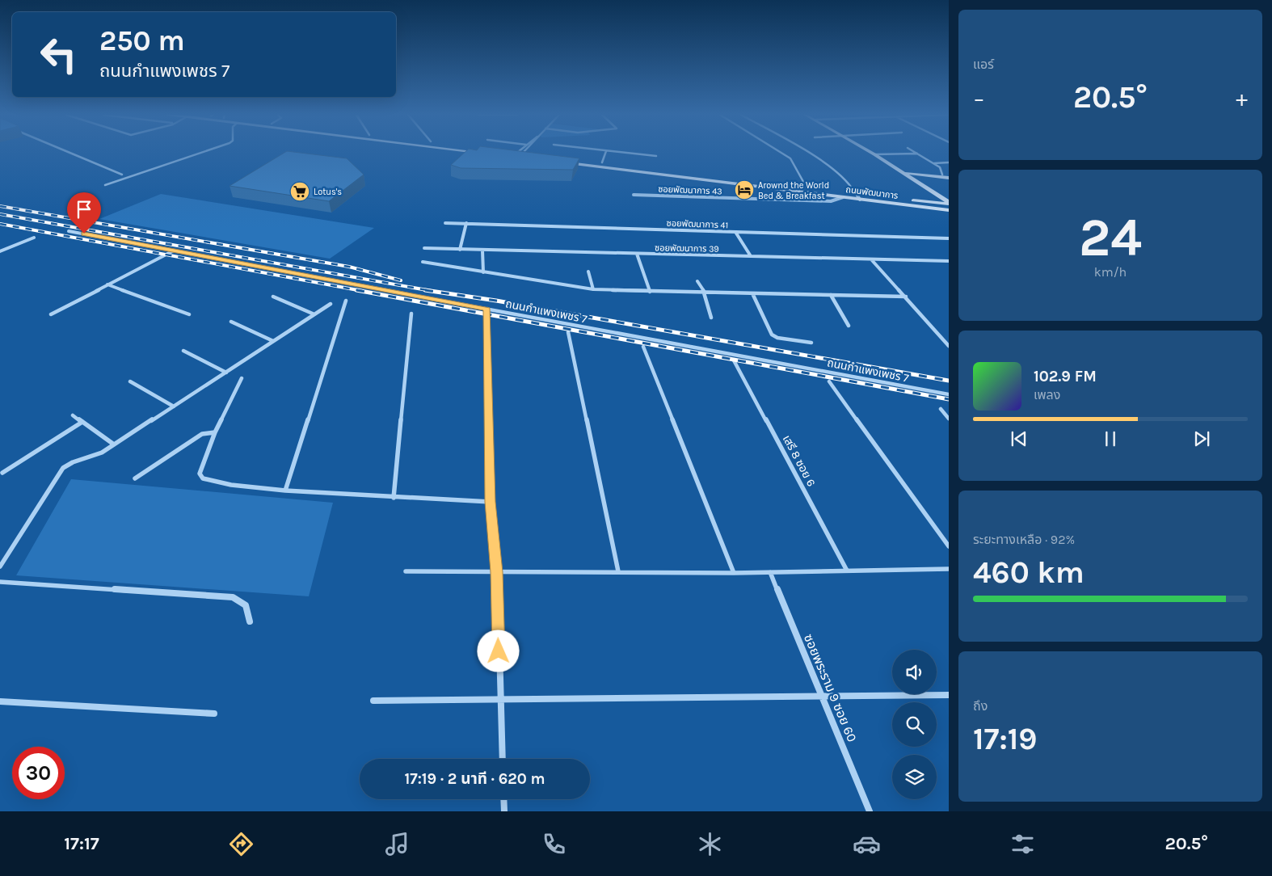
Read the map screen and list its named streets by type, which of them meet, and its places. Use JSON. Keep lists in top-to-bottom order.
{
  "streets": {
    "main road": ["ถนนพัฒนาการ"],
    "street": [
      "ซอยพัฒนาการ 43",
      "ซอยพัฒนาการ 41",
      "ซอยพัฒนาการ 39",
      "ถนนกำแพงเพชร 7",
      "เสรี 8 ซอย 6",
      "ซอยพระราม 9 ซอย 60"
    ]
  },
  "crossings": [
    ["ซอยพัฒนาการ 43", "ถนนพัฒนาการ"]
  ],
  "places": {
    "hotel": ["Arownd the World Bed & Breakfast"],
    "supermarket": ["Lotus's"]
  },
  "page": {
    "tile": [
      "แอร์",
      ["24", "km/h"],
      ["ระยะทางเหลือ · 92%", "460 km"],
      ["ถึง", "17:19"]
    ],
    "turn": ["250 m", "ถนนกำแพงเพชร 7"],
    "heat": ["−", "20.5°", "+"],
    "song": ["102.9 FM", "เพลง"],
    "limit": "30",
    "trip": "17:19 · 2 นาที · 620 m",
    "tabs": ["17:17", "20.5°"]
  }
}
